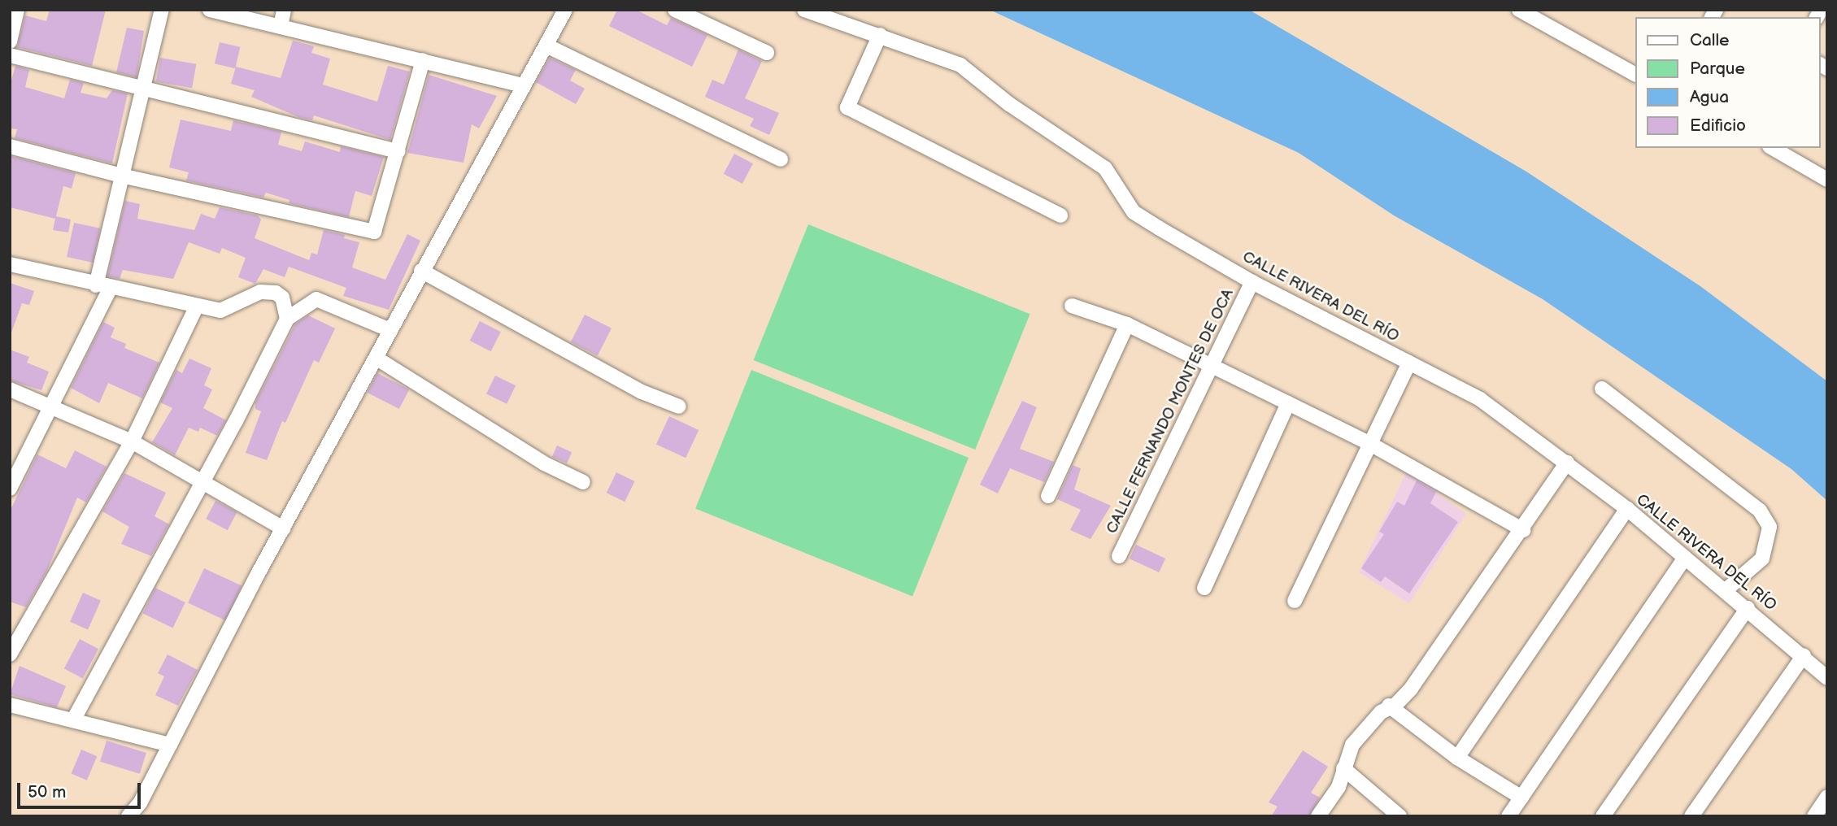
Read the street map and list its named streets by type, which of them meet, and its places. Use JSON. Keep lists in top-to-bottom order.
{
  "streets": {
    "street": ["CALLE RIVERA DEL RÍO", "CALLE FERNANDO MONTES DE OCA"]
  },
  "crossings": [
    ["CALLE RIVERA DEL RÍO", "CALLE FERNANDO MONTES DE OCA"]
  ],
  "legend": [
    "Calle",
    "Parque",
    "Agua",
    "Edificio"
  ],
  "scale_bar": "50 m"
}
